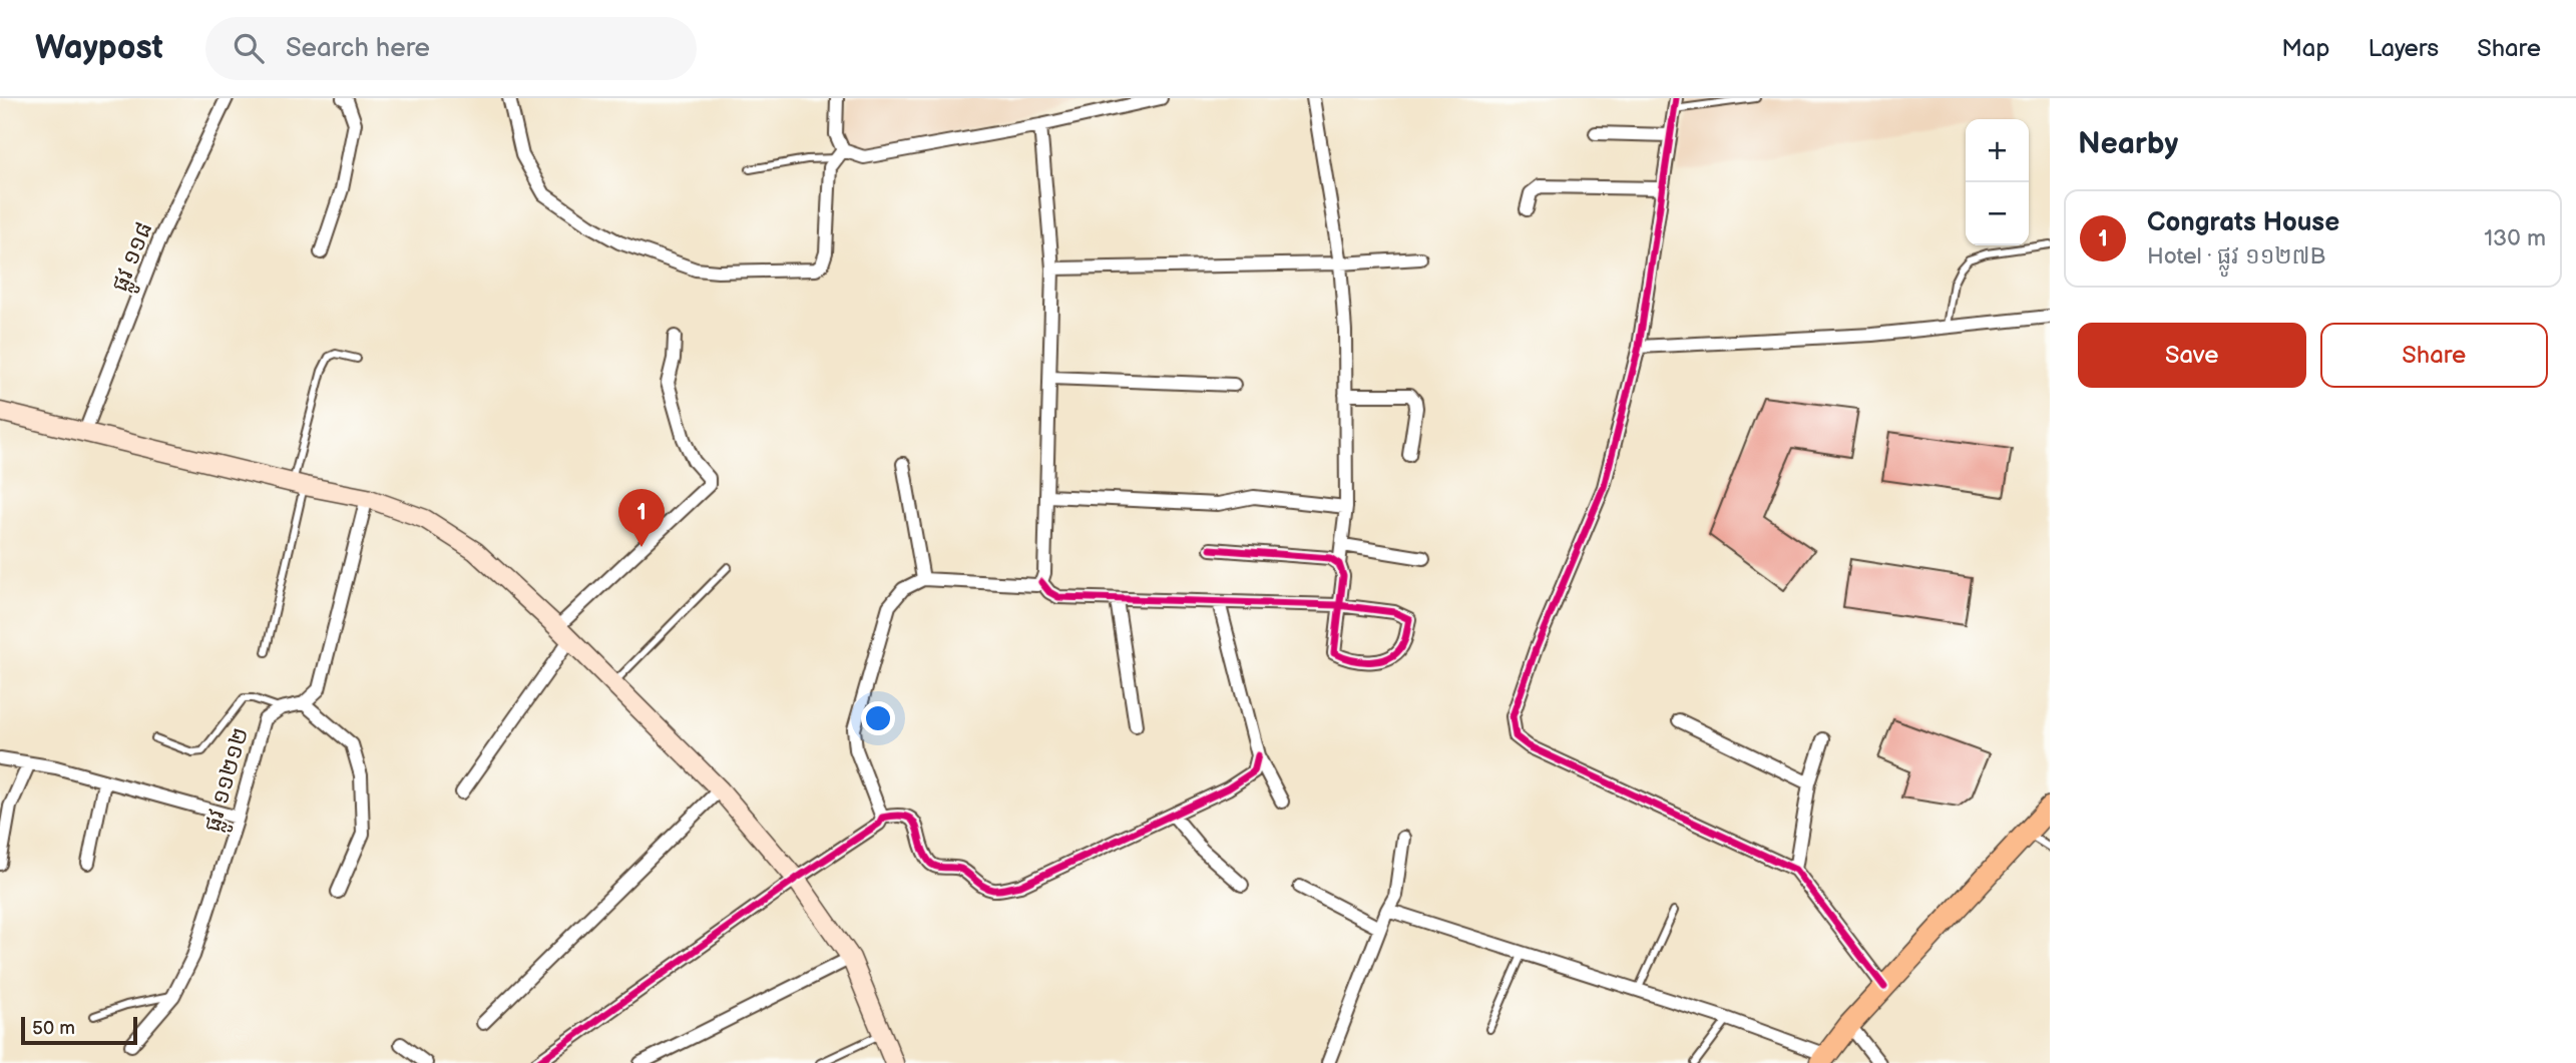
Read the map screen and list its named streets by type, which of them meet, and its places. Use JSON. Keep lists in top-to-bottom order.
{
  "streets": {
    "street": ["ផ្លូវ ១១៨", "ផ្លូវ ១១២១២"]
  },
  "scale_bar": "50 m",
  "page": {
    "header": "Waypost",
    "search": "Search here",
    "nav": ["Map", "Layers", "Share"],
    "heading": "Nearby",
    "map_buttons": ["+", "−"],
    "list": [
      {
        "mark": "1",
        "name": "Congrats House",
        "note": "Hotel · ផ្លូវ ១១២៧B",
        "value": "130 m"
      }
    ],
    "buttons": ["Save", "Share"],
    "pins": "1",
    "scale": "50 m"
  }
}
